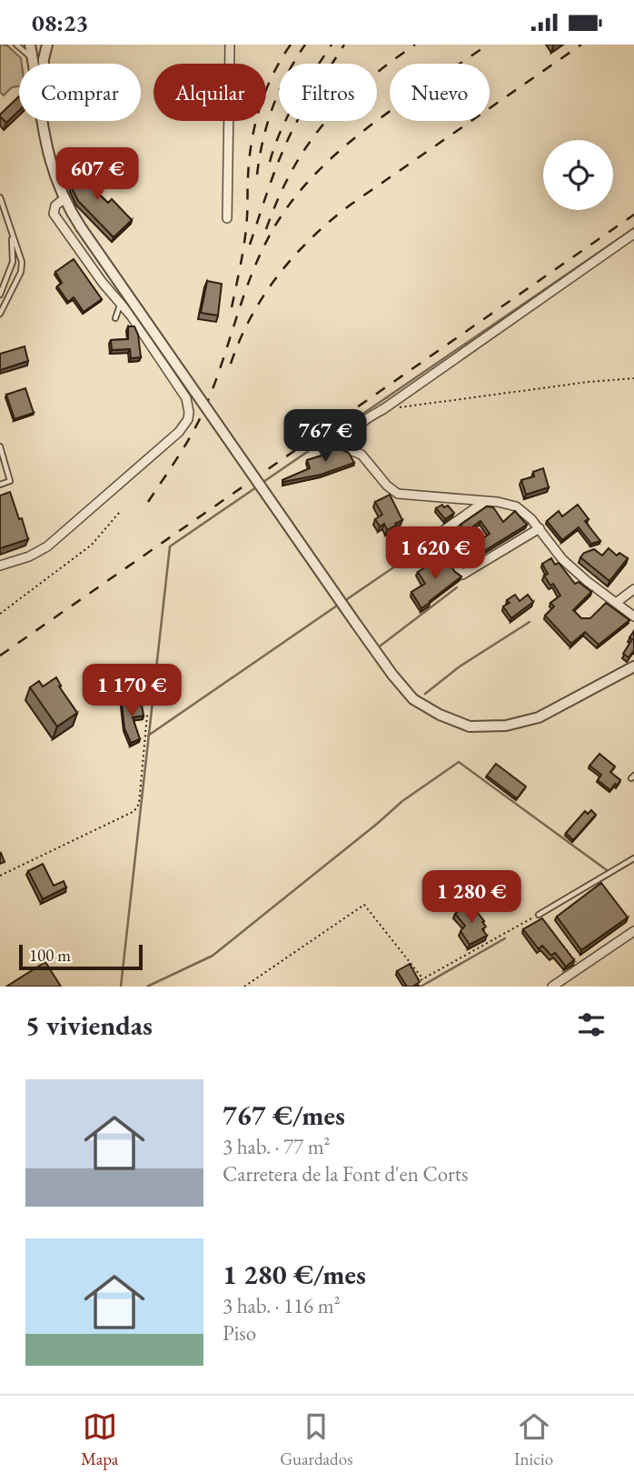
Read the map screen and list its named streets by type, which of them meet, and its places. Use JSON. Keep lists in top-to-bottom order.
{
  "scale_bar": "100 m",
  "page": {
    "status": "08:23",
    "chip": [
      "Comprar",
      "Alquilar",
      "Filtros",
      "Nuevo"
    ],
    "price": [
      "607 €",
      "767 €",
      "1 620 €",
      "1 170 €",
      "1 280 €"
    ],
    "scale": "100 m",
    "heading": "5 viviendas",
    "list": [
      {
        "name": "767 €/mes",
        "note": "3 hab. · 77 m² · Carretera de la Font d'en Corts"
      },
      {
        "name": "1 280 €/mes",
        "note": "3 hab. · 116 m² · Piso"
      }
    ],
    "tabs": ["Mapa", "Guardados", "Inicio"]
  }
}
